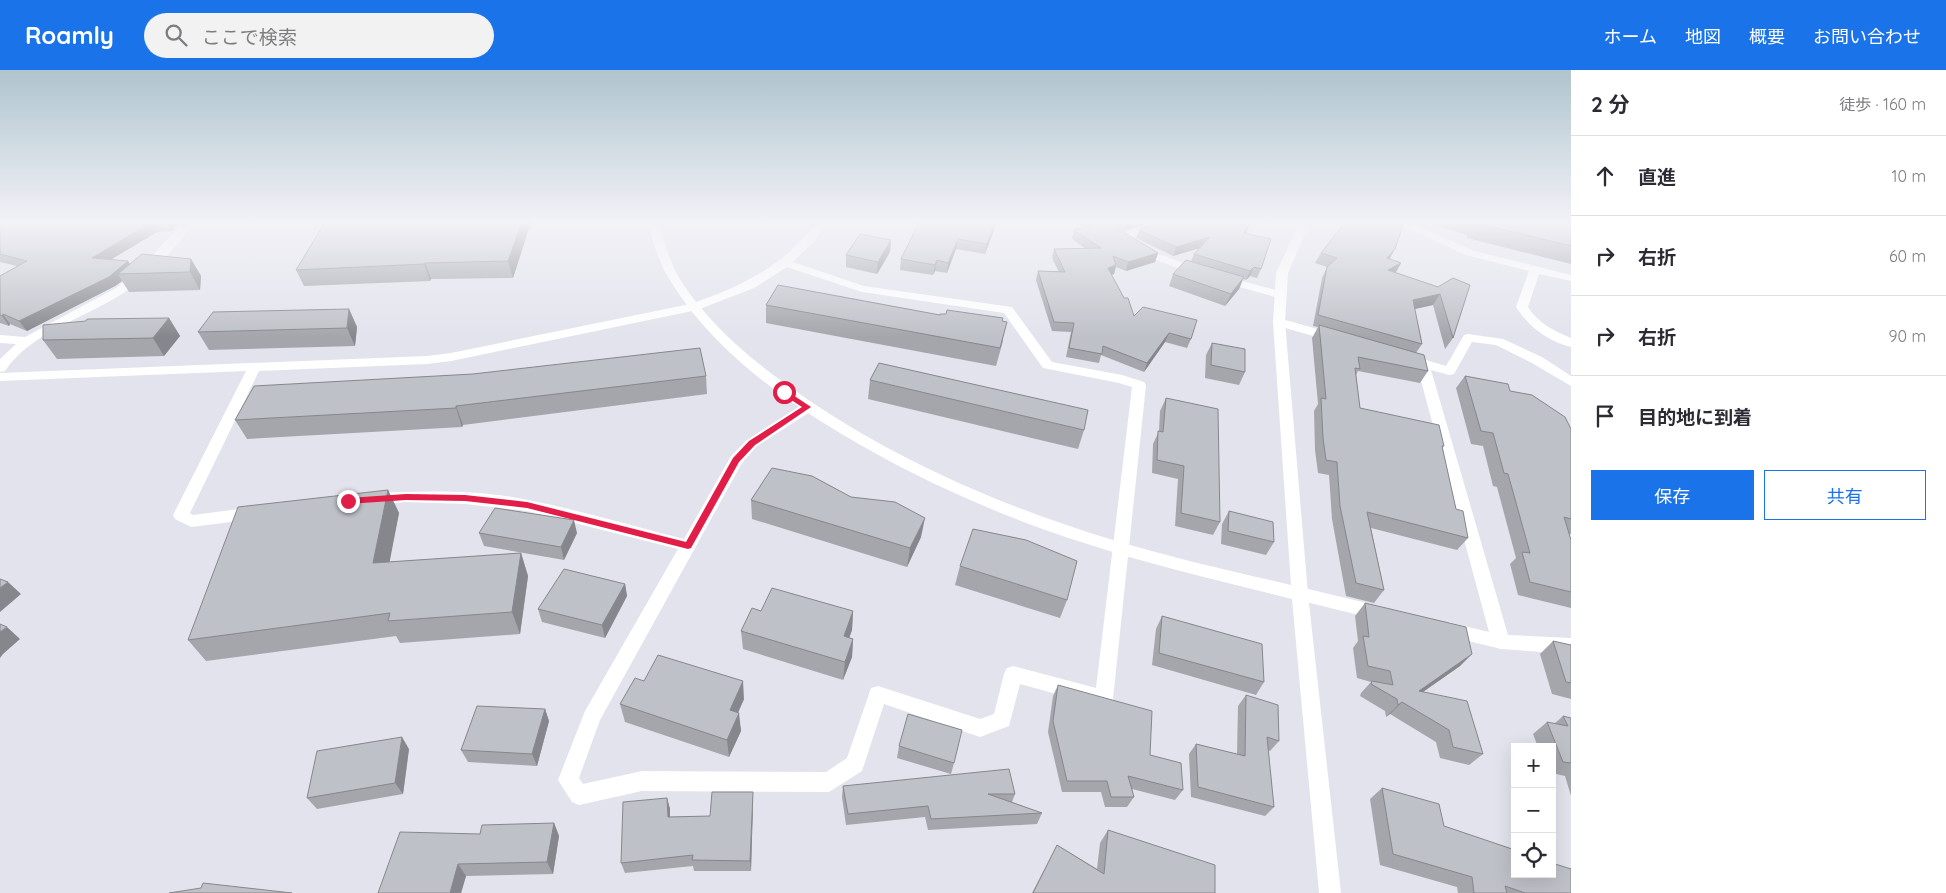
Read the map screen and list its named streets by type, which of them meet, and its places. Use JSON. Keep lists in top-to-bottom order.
{
  "page": {
    "header": "Roamly",
    "search": "ここで検索",
    "nav": [
      "ホーム",
      "地図",
      "概要",
      "お問い合わせ"
    ],
    "heading": ["2 分", "徒歩 · 160 m"],
    "list": [
      ["直進", "10 m"],
      ["右折", "60 m"],
      ["右折", "90 m"],
      "目的地に到着"
    ],
    "buttons": ["保存", "共有"],
    "map_buttons": ["+", "−"]
  }
}
